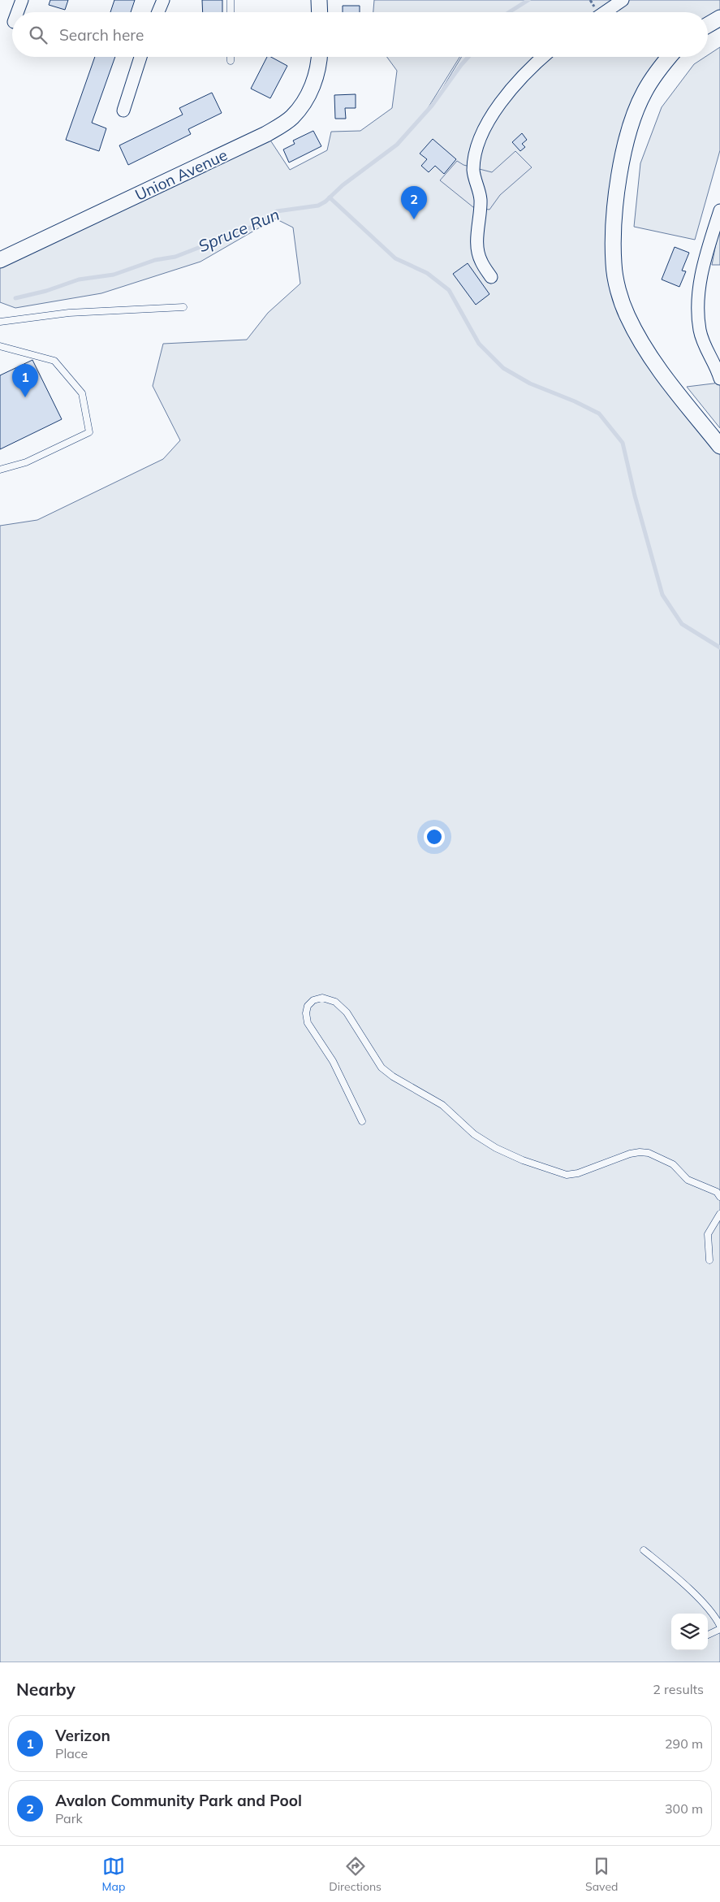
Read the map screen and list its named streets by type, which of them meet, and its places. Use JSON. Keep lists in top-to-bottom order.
{
  "streets": {
    "street": ["Union Avenue"]
  },
  "water": ["Spruce Run"],
  "page": {
    "search": "Search here",
    "pins": ["2", "1"],
    "heading": ["Nearby", "2 results"],
    "list": [
      {
        "mark": "1",
        "name": "Verizon",
        "note": "Place",
        "value": "290 m"
      },
      {
        "mark": "2",
        "name": "Avalon Community Park and Pool",
        "note": "Park",
        "value": "300 m"
      }
    ],
    "nav": ["Map", "Directions", "Saved"]
  }
}
